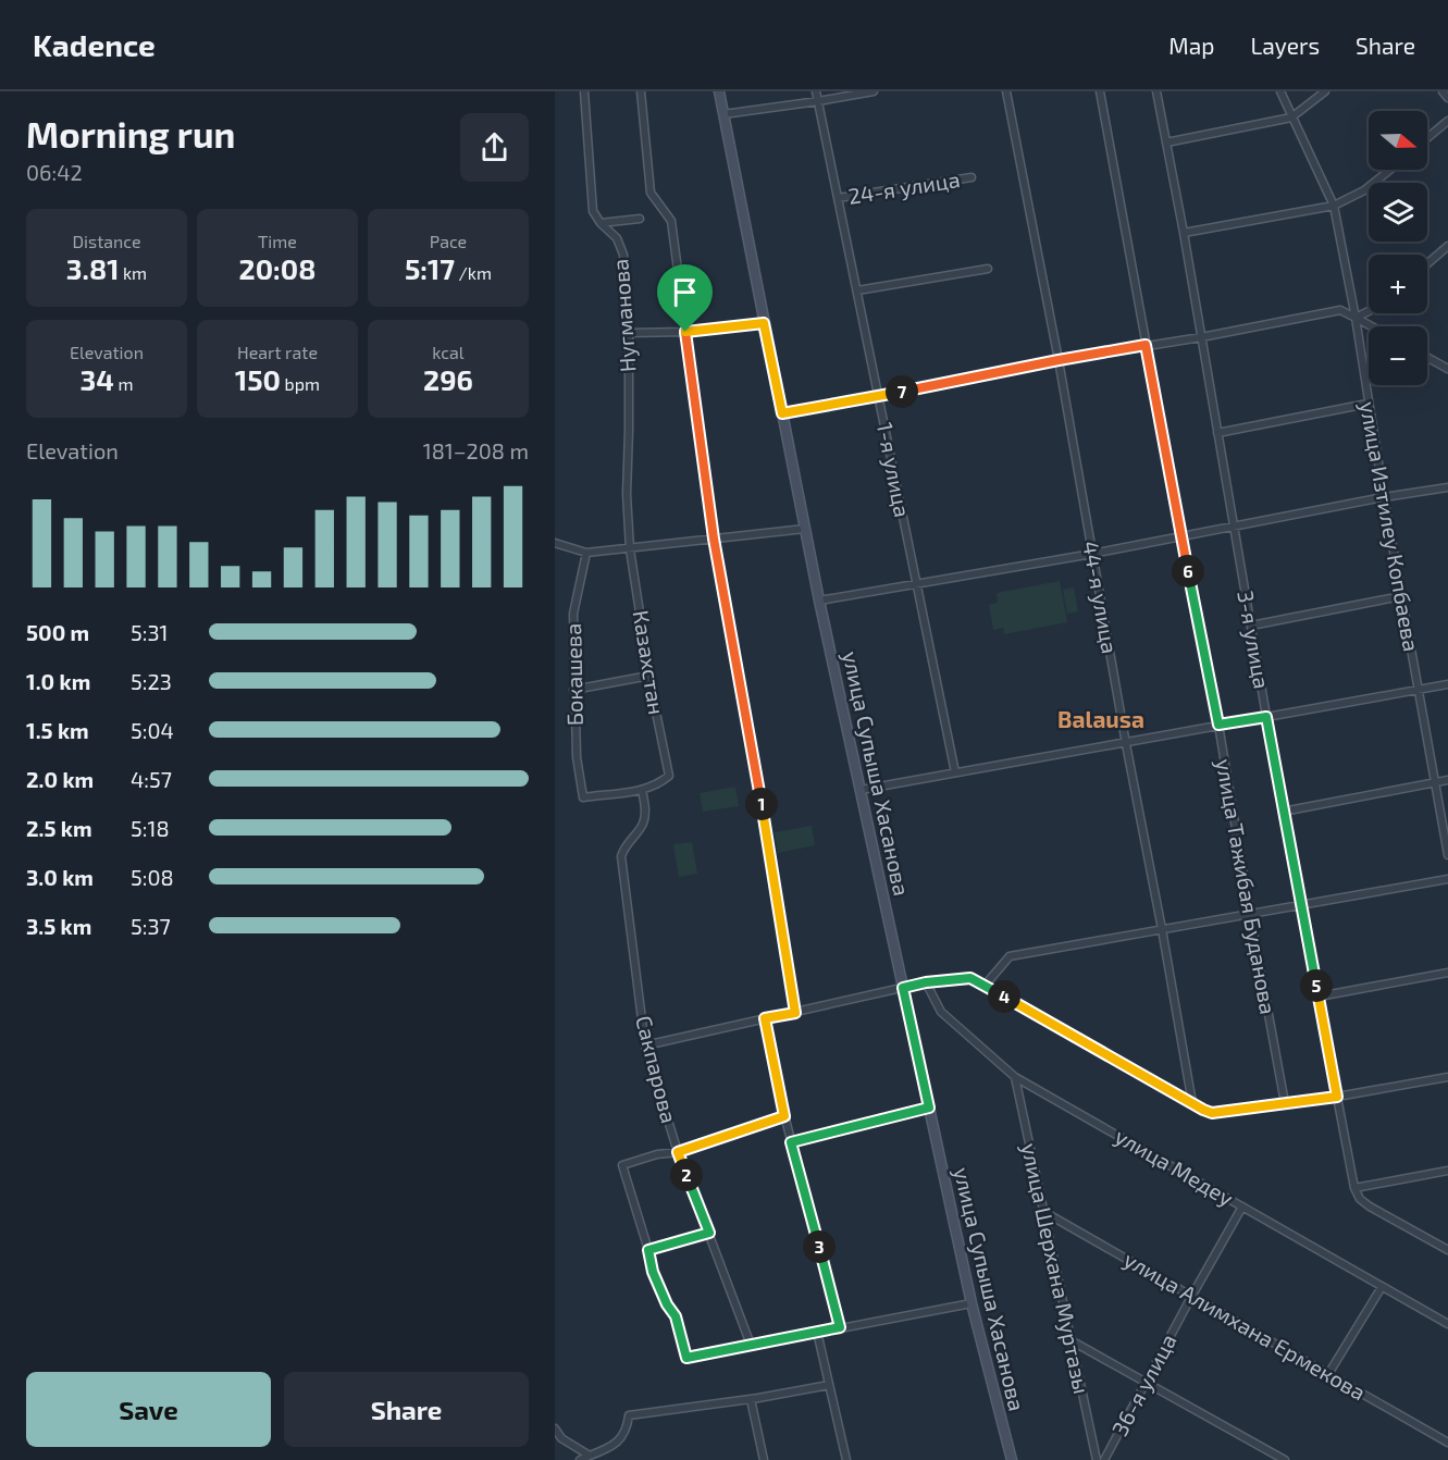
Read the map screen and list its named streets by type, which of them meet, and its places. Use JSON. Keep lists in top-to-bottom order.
{
  "streets": {
    "street": [
      "24-я улица",
      "Нугманова",
      "1-я улица",
      "улица Изтилеу Копбаева",
      "44-я улица",
      "3-я улица",
      "Казахстан",
      "Бокашева",
      "улица Супыша Хасанова",
      "улица Тажибая Буданова",
      "Сакпарова",
      "улица Медеу",
      "улица Шерхана Муртазы",
      "улица Алимхана Ермекова",
      "36-я улица"
    ]
  },
  "crossings": [
    ["24-я улица", "1-я улица"],
    ["Нугманова", "Казахстан"],
    ["Казахстан", "Бокашева"],
    ["Казахстан", "Сакпарова"],
    ["Бокашева", "Сакпарова"],
    ["улица Медеу", "улица Шерхана Муртазы"],
    ["улица Медеу", "36-я улица"],
    ["улица Шерхана Муртазы", "улица Алимхана Ермекова"],
    ["улица Алимхана Ермекова", "36-я улица"]
  ],
  "districts": ["Balausa"],
  "north": "right",
  "page": {
    "header": "Kadence",
    "nav": ["Map", "Layers", "Share"],
    "heading": ["Morning run", "06:42"],
    "map_buttons": ["+", "−"],
    "stats": [
      ["Distance", "3.81 km"],
      ["Time", "20:08"],
      ["Pace", "5:17 /km"],
      ["Elevation", "34 m"],
      ["Heart rate", "150 bpm"],
      ["kcal", "296"]
    ],
    "pins": [
      "7",
      "6",
      "1",
      "5",
      "4",
      "2",
      "3"
    ],
    "chart": ["Elevation", "181–208 m"],
    "list": [
      {
        "name": "500 m",
        "note": "5:31"
      },
      {
        "name": "1.0 km",
        "note": "5:23"
      },
      {
        "name": "1.5 km",
        "note": "5:04"
      },
      {
        "name": "2.0 km",
        "note": "4:57"
      },
      {
        "name": "2.5 km",
        "note": "5:18"
      },
      {
        "name": "3.0 km",
        "note": "5:08"
      },
      {
        "name": "3.5 km",
        "note": "5:37"
      }
    ],
    "buttons": ["Save", "Share"]
  }
}
